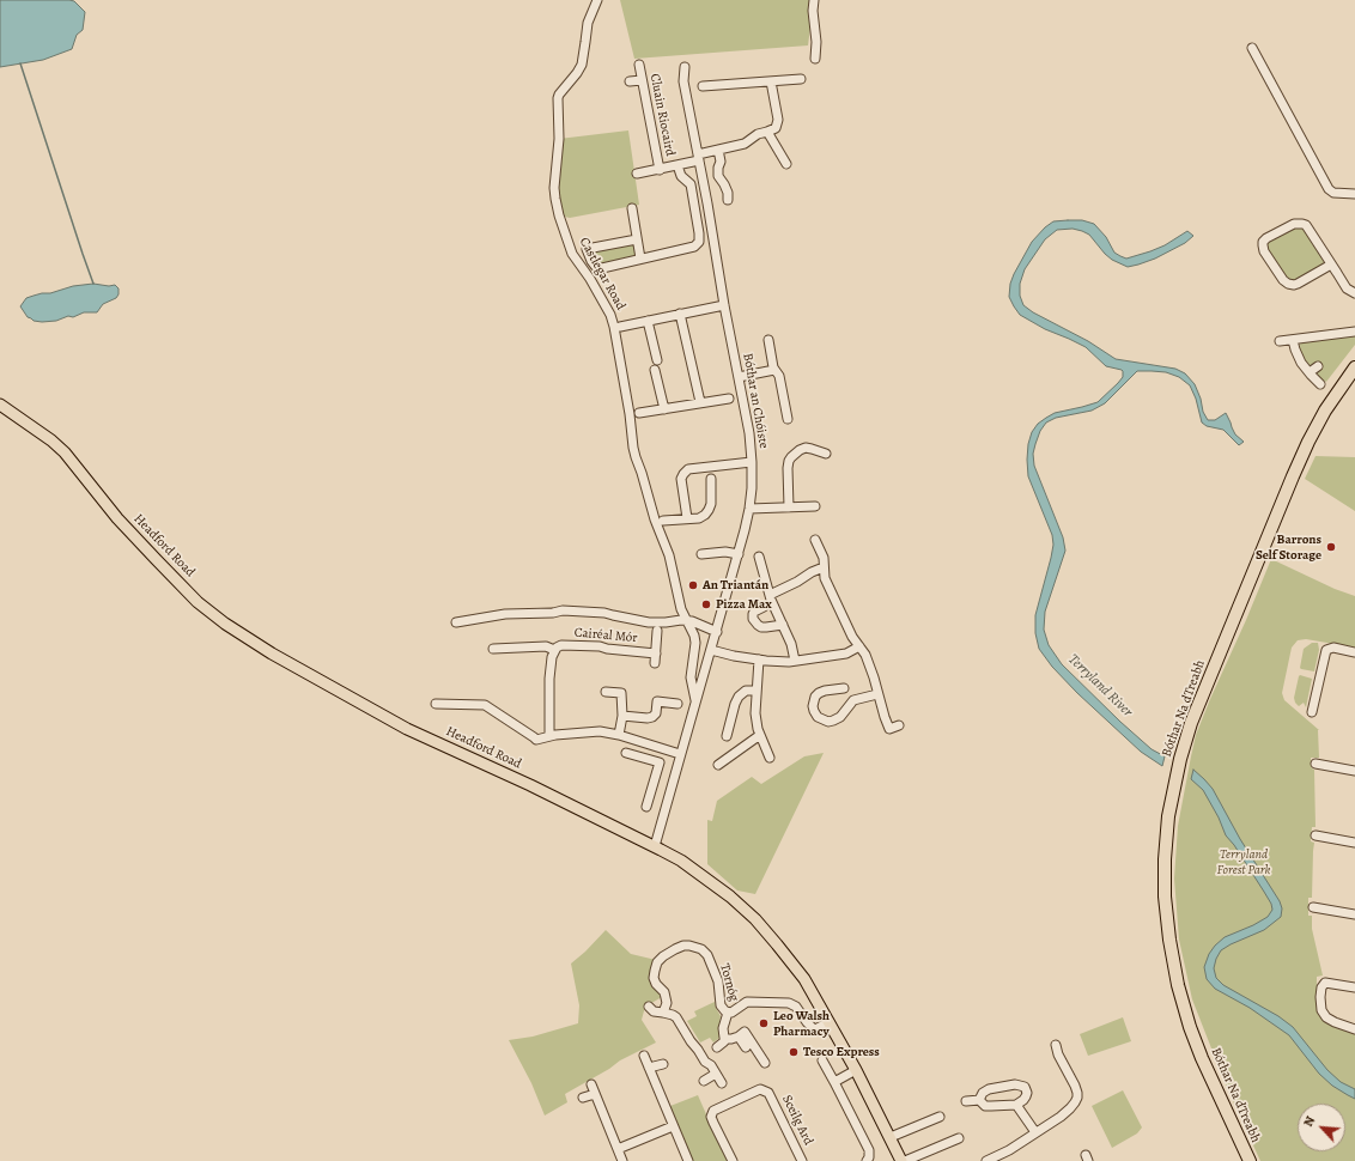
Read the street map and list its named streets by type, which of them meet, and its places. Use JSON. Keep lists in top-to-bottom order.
{
  "streets": {
    "highway": ["Bóthar Na dTreabh"],
    "main road": ["Headford Road"],
    "street": [
      "Cluain Riocaird",
      "Castlegar Road",
      "Bóthar an Chóiste",
      "Cairéal Mór",
      "Tornóg",
      "Sceilg Ard"
    ]
  },
  "crossings": [
    ["Cluain Riocaird", "Bóthar an Chóiste"],
    ["Castlegar Road", "Bóthar an Chóiste"],
    ["Bóthar an Chóiste", "Headford Road"],
    ["Headford Road", "Tornóg"]
  ],
  "water": ["Terryland River"],
  "parks": ["Terryland Forest Park"],
  "places": [
    "Barrons Self Storage",
    "An Triantán",
    "Pizza Max",
    "Leo Walsh Pharmacy",
    "Tesco Express"
  ],
  "north": "top left"
}
